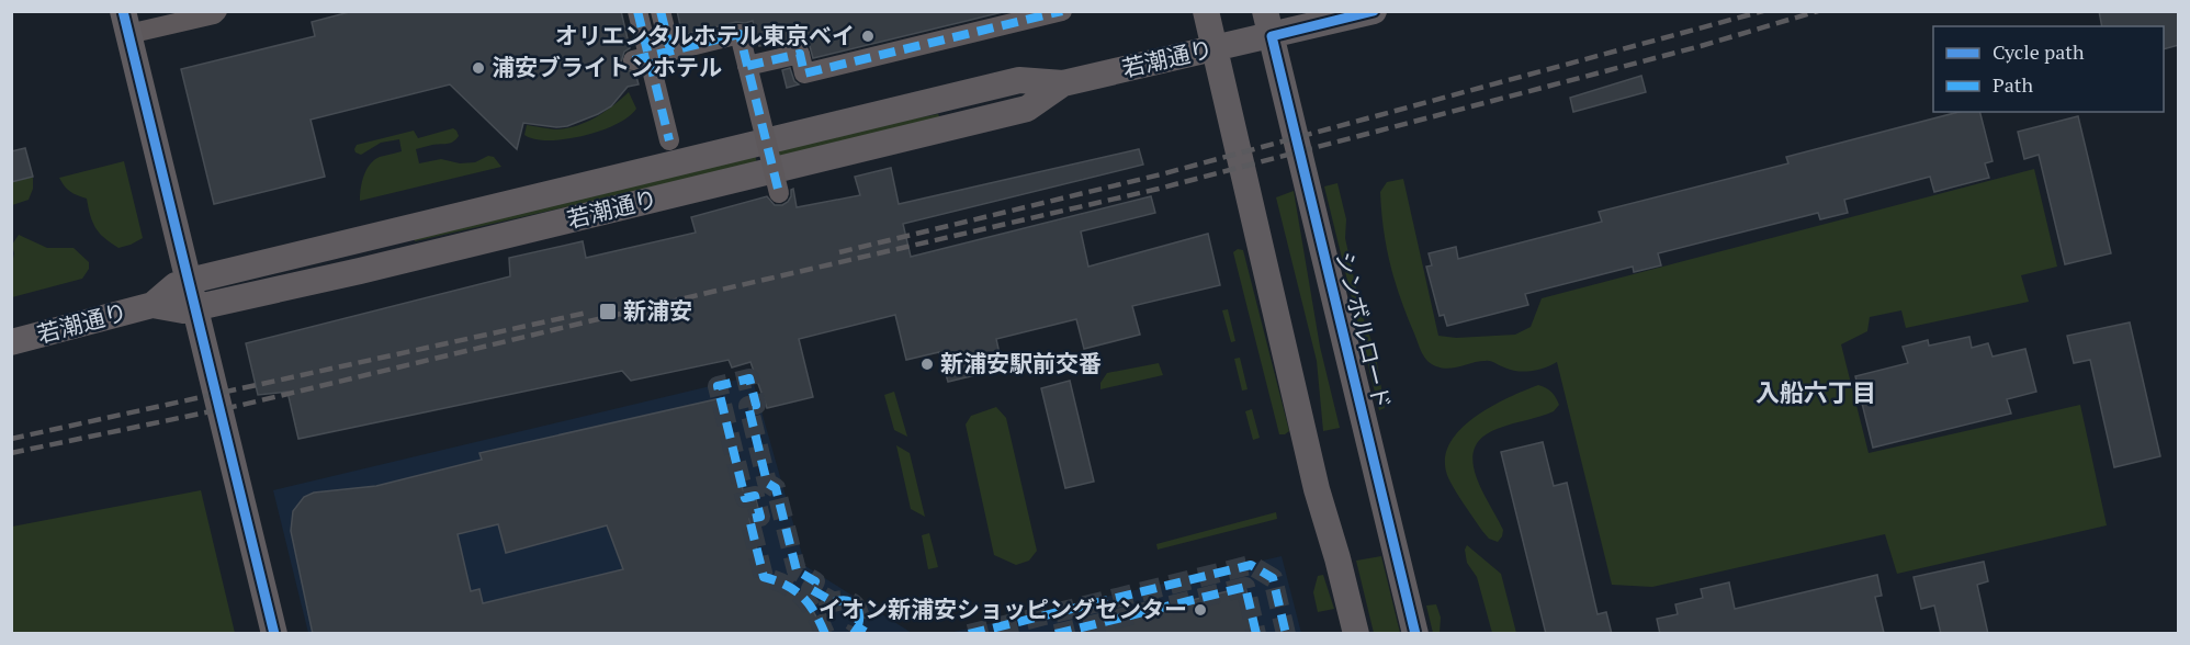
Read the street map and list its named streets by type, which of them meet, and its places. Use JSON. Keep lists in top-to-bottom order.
{
  "streets": {
    "main road": ["若潮通り", "シンボルロード"]
  },
  "crossings": [
    ["若潮通り", "シンボルロード"]
  ],
  "districts": ["入船六丁目"],
  "places": {
    "other": [
      "オリエンタルホテル東京ベイ",
      "浦安ブライトンホテル",
      "新浦安駅前交番",
      "イオン新浦安ショッピングセンター"
    ],
    "transit": ["新浦安"]
  },
  "legend": ["Cycle path", "Path"]
}
